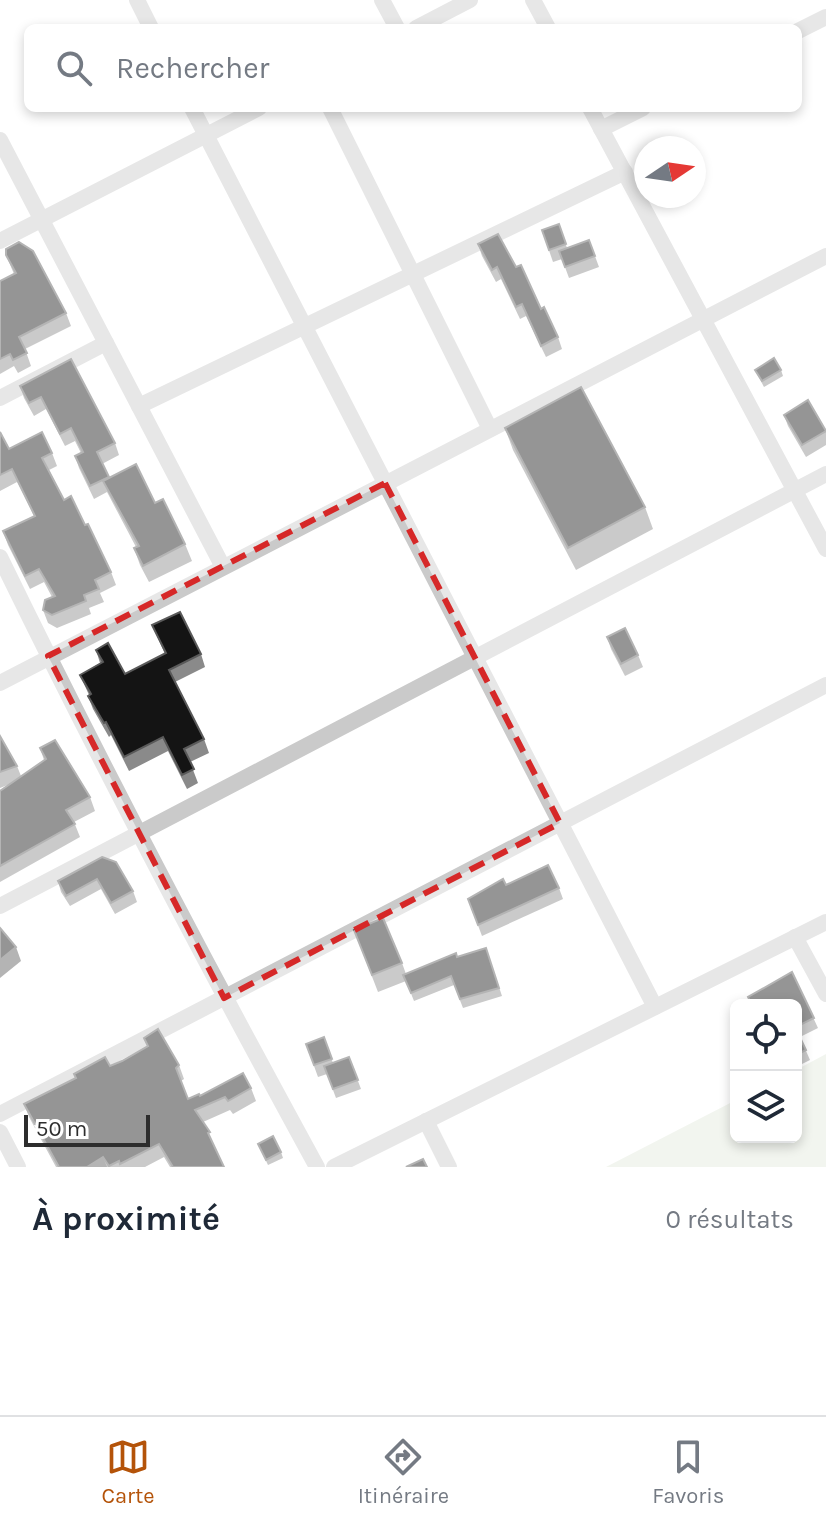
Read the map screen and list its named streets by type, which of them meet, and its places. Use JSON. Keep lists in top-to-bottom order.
{
  "scale_bar": "50 m",
  "north": "right",
  "page": {
    "search": "Rechercher",
    "scale": "50 m",
    "heading": ["À proximité", "0 résultats"],
    "nav": ["Carte", "Itinéraire", "Favoris"]
  }
}
